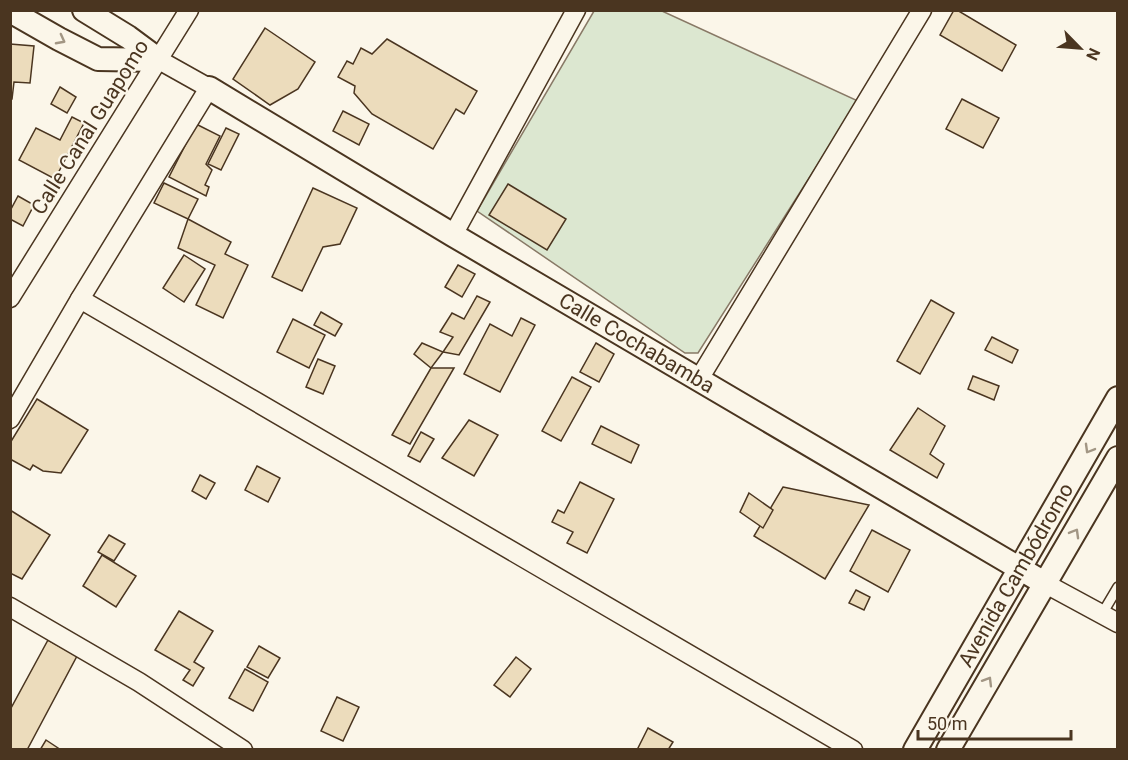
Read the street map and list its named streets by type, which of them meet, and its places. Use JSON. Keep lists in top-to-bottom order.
{
  "streets": {
    "street": ["Calle Canal Guapomo", "Calle Cochabamba", "Avenida Cambódromo"]
  },
  "crossings": [
    ["Calle Canal Guapomo", "Calle Cochabamba"],
    ["Calle Cochabamba", "Avenida Cambódromo"]
  ],
  "scale_bar": "50 m",
  "north": "bottom right"
}
